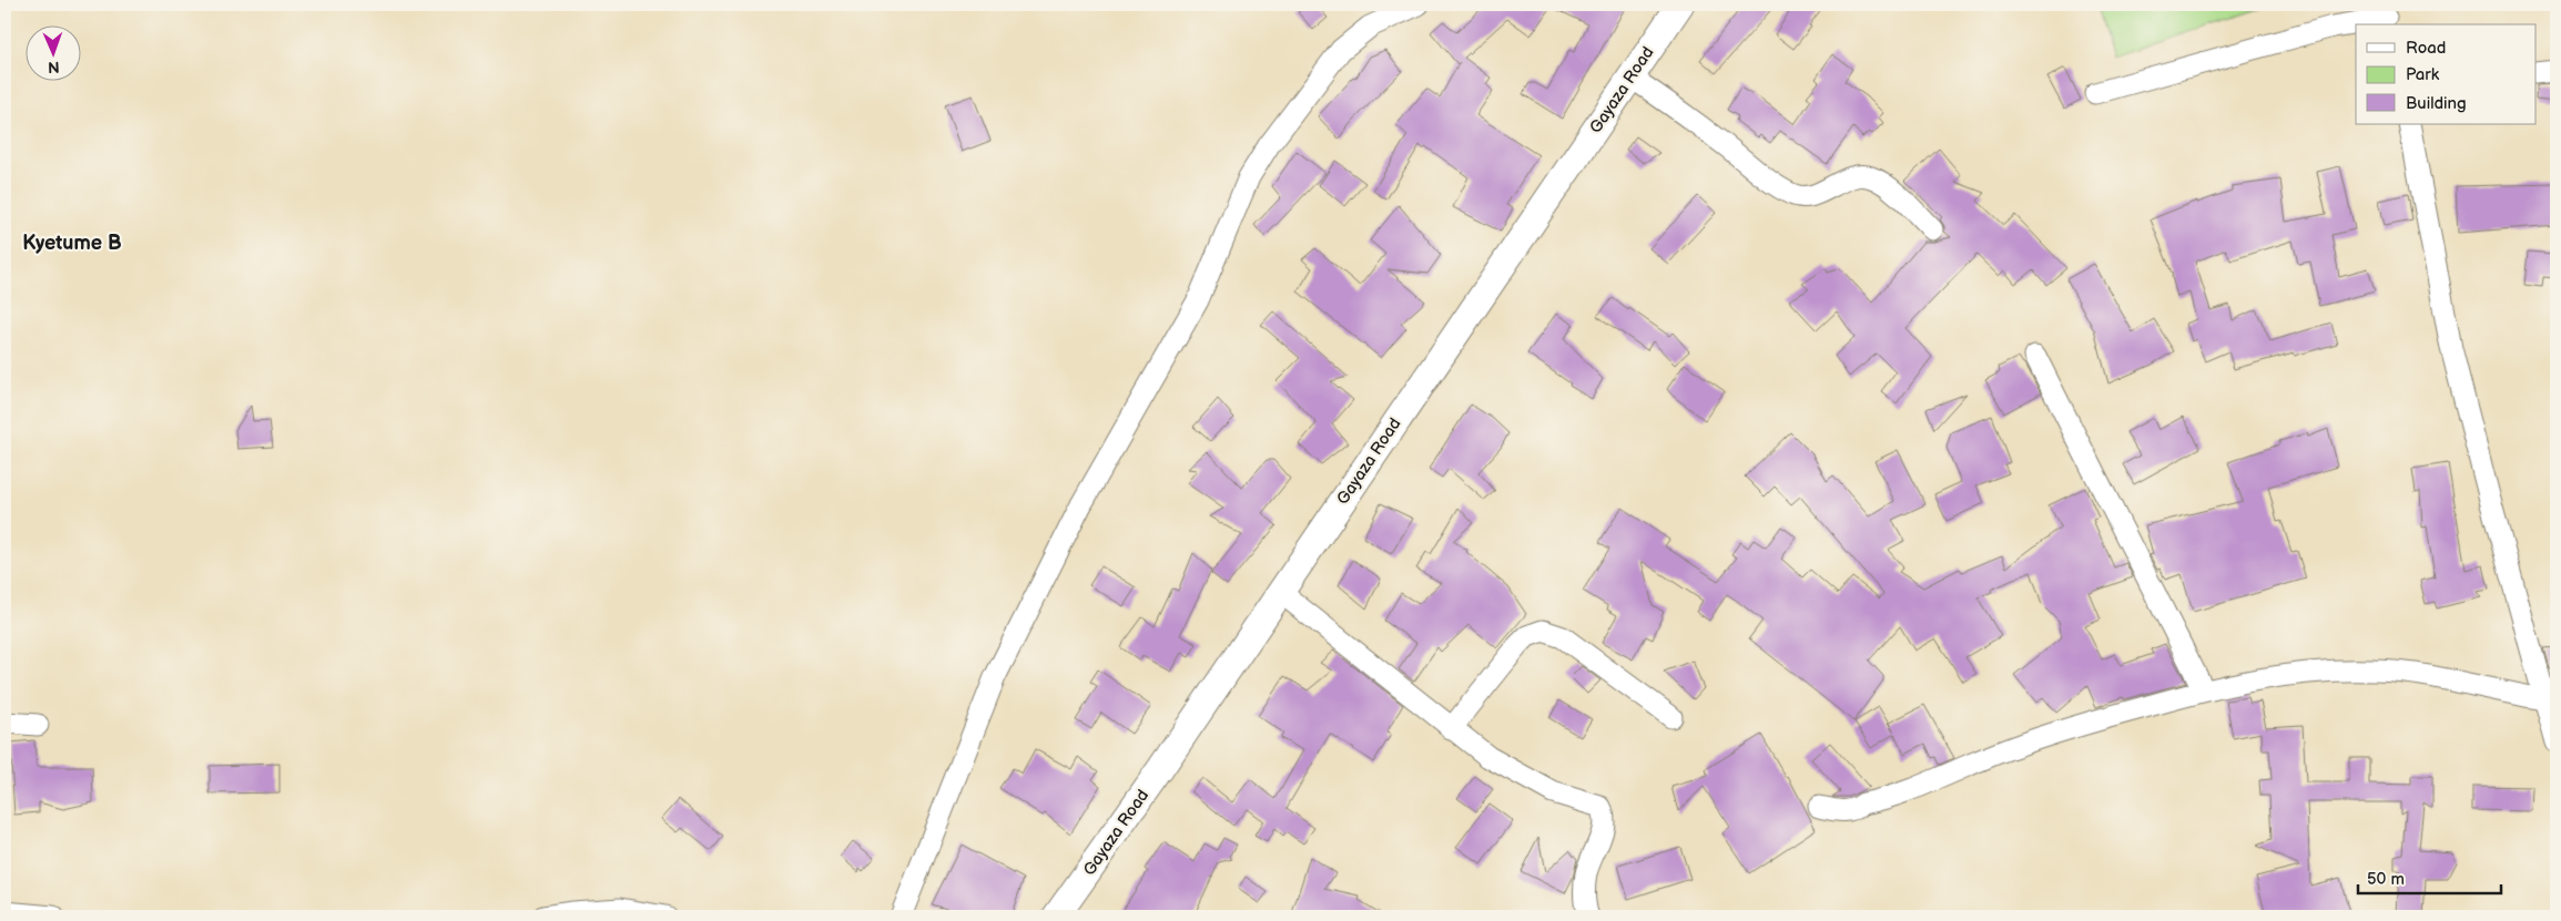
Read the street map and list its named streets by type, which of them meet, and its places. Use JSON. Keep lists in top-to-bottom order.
{
  "streets": {
    "main road": ["Gayaza Road"]
  },
  "districts": ["Kyetume B"],
  "legend": ["Road", "Park", "Building"],
  "scale_bar": "50 m",
  "north": "bottom"
}
